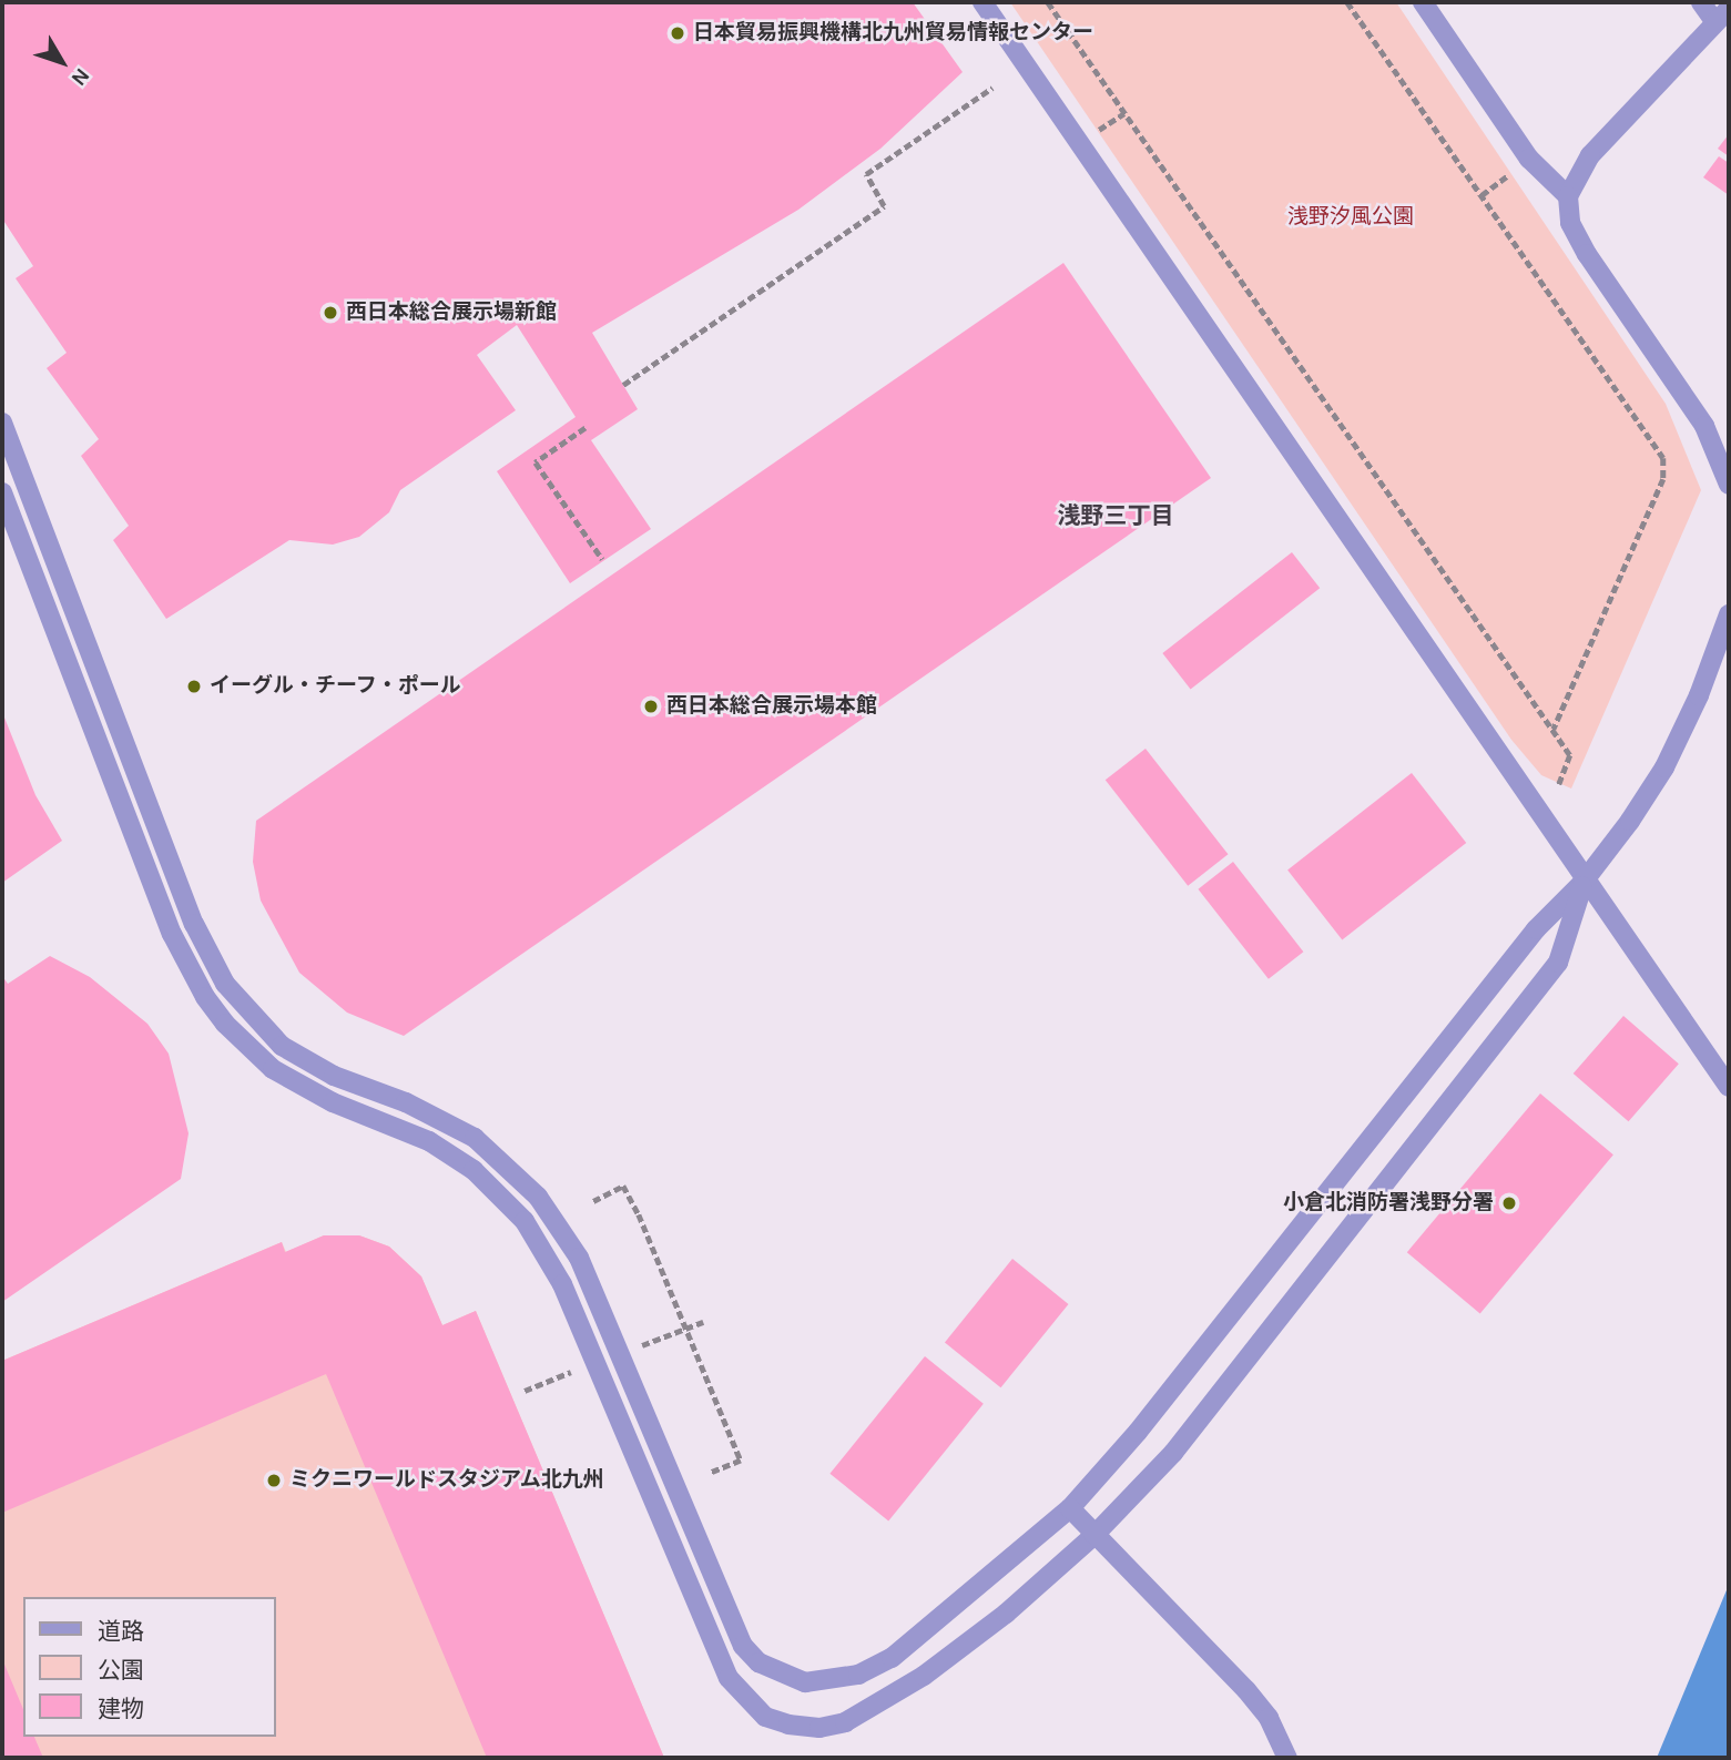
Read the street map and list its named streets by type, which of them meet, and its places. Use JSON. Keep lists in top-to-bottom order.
{
  "districts": ["浅野三丁目"],
  "parks": ["浅野汐風公園"],
  "places": [
    "日本貿易振興機構北九州貿易情報センター",
    "西日本総合展示場新館",
    "イーグル・チーフ・ポール",
    "西日本総合展示場本館",
    "小倉北消防署浅野分署",
    "ミクニワールドスタジアム北九州"
  ],
  "legend": ["道路", "公園", "建物"],
  "north": "bottom right"
}
